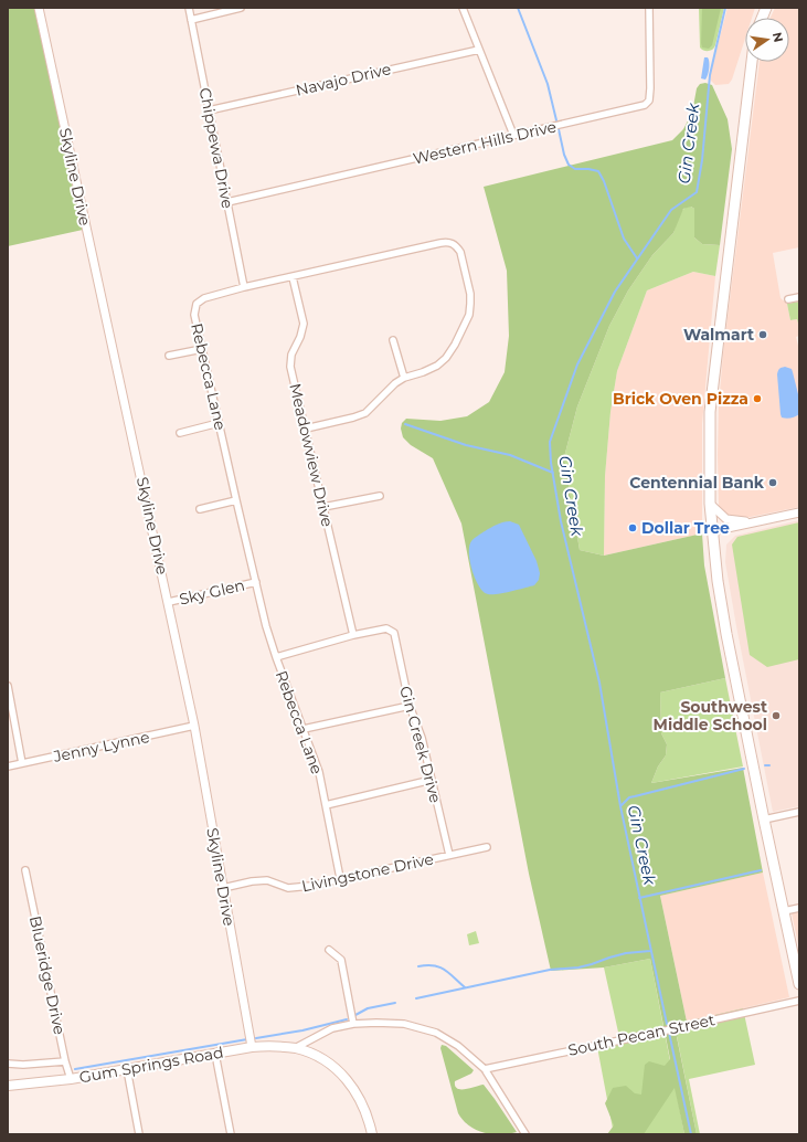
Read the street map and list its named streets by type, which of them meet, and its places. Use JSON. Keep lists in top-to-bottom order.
{
  "streets": {
    "main road": ["Gum Springs Road"],
    "street": [
      "Navajo Drive",
      "Western Hills Drive",
      "Chippewa Drive",
      "Skyline Drive",
      "Rebecca Lane",
      "Meadowview Drive",
      "Sky Glen",
      "Gin Creek Drive",
      "Jenny Lynne",
      "Livingstone Drive",
      "Blueridge Drive",
      "South Pecan Street"
    ]
  },
  "crossings": [
    ["Navajo Drive", "Chippewa Drive"],
    ["Western Hills Drive", "Chippewa Drive"],
    ["Chippewa Drive", "Rebecca Lane"],
    ["Skyline Drive", "Sky Glen"],
    ["Skyline Drive", "Jenny Lynne"],
    ["Skyline Drive", "Livingstone Drive"],
    ["Skyline Drive", "Gum Springs Road"],
    ["Rebecca Lane", "Meadowview Drive"],
    ["Rebecca Lane", "Sky Glen"],
    ["Rebecca Lane", "Livingstone Drive"],
    ["Meadowview Drive", "Gin Creek Drive"],
    ["Gin Creek Drive", "Livingstone Drive"],
    ["Blueridge Drive", "Gum Springs Road"]
  ],
  "water": ["Gin Creek"],
  "places": [
    "Walmart",
    "Brick Oven Pizza",
    "Centennial Bank",
    "Dollar Tree",
    "Southwest Middle School"
  ],
  "north": "right"
}
